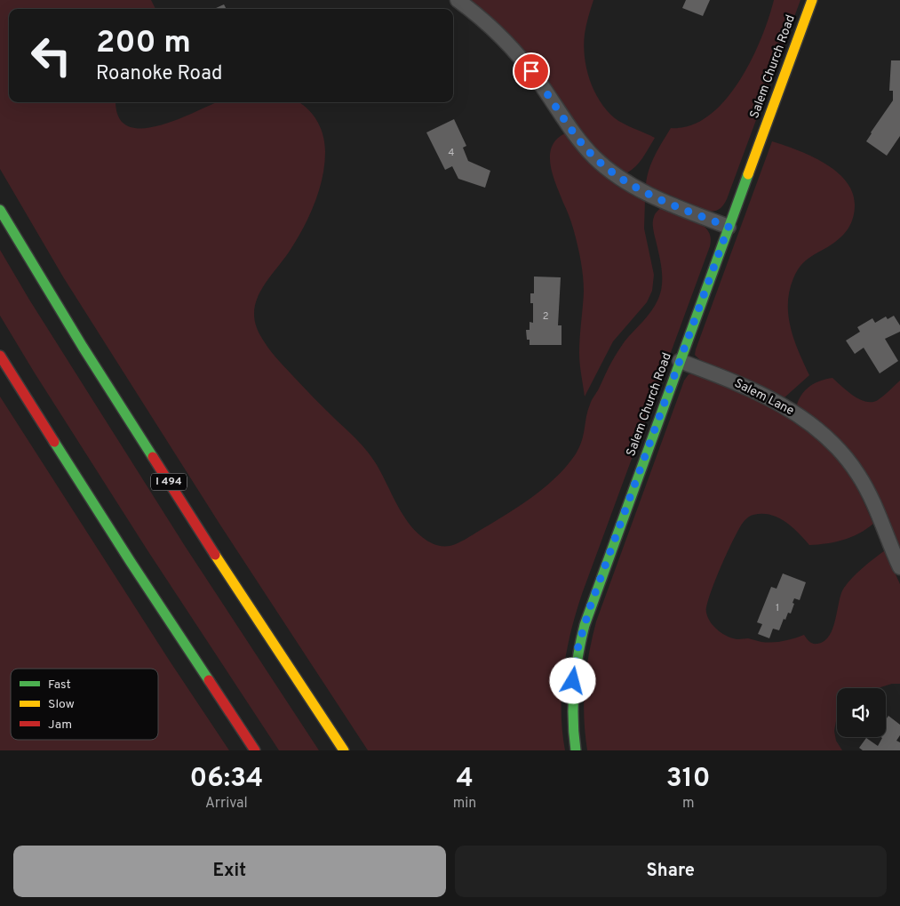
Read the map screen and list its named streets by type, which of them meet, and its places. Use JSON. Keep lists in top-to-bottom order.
{
  "streets": {
    "main road": ["Salem Church Road", "I 494"],
    "street": ["Salem Lane"]
  },
  "crossings": [
    ["Salem Church Road", "Salem Lane"]
  ],
  "house_numbers": ["4", "2", "1"],
  "legend": ["Fast", "Slow", "Jam"],
  "page": {
    "turn": ["200 m", "Roanoke Road"],
    "eta": [
      "06:34",
      "Arrival",
      "4",
      "min",
      "310",
      "m"
    ],
    "buttons": ["Exit", "Share"]
  }
}
